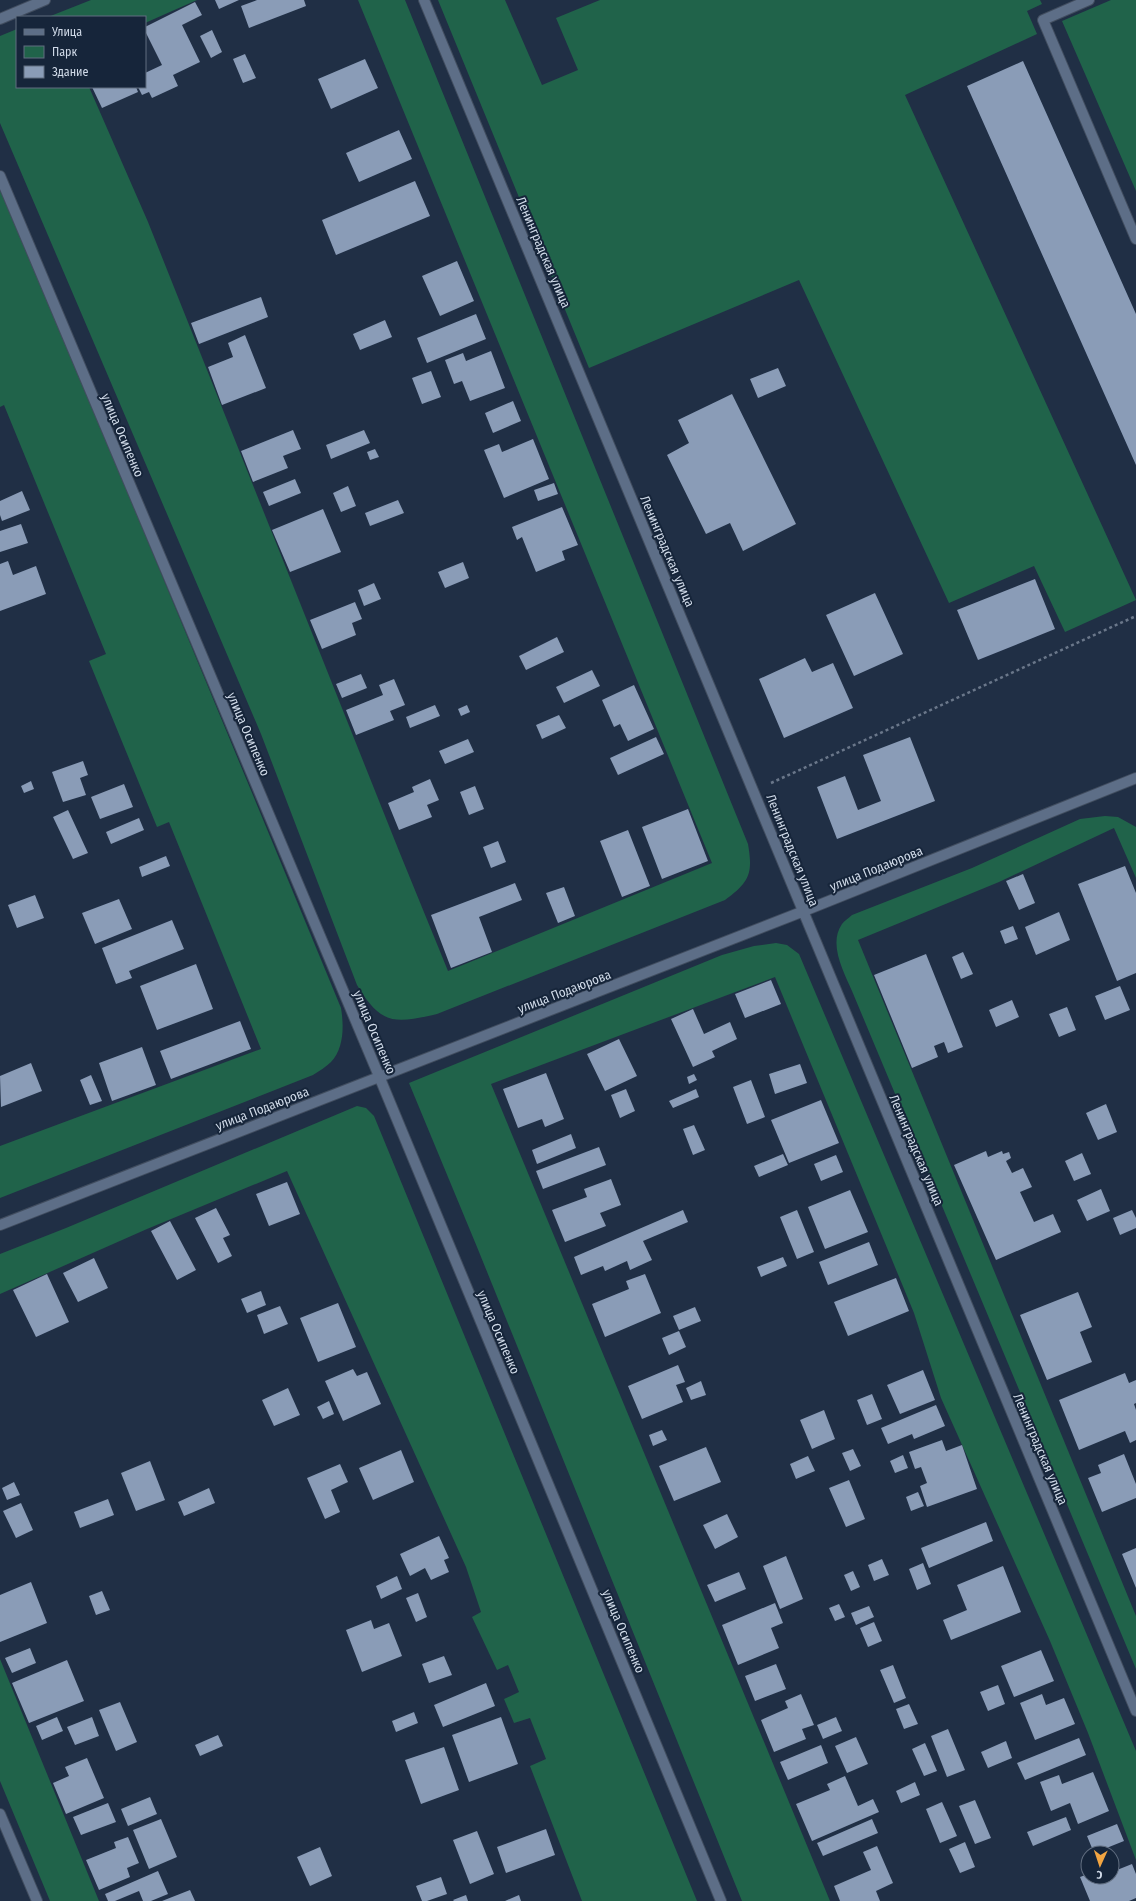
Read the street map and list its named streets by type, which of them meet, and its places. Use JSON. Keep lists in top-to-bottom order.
{
  "streets": {
    "street": ["Ленинградская улица", "улица Осипенко", "улица Подаюрова"]
  },
  "crossings": [
    ["Ленинградская улица", "улица Подаюрова"],
    ["улица Осипенко", "улица Подаюрова"]
  ],
  "legend": ["Улица", "Парк", "Здание"],
  "north": "bottom"
}
